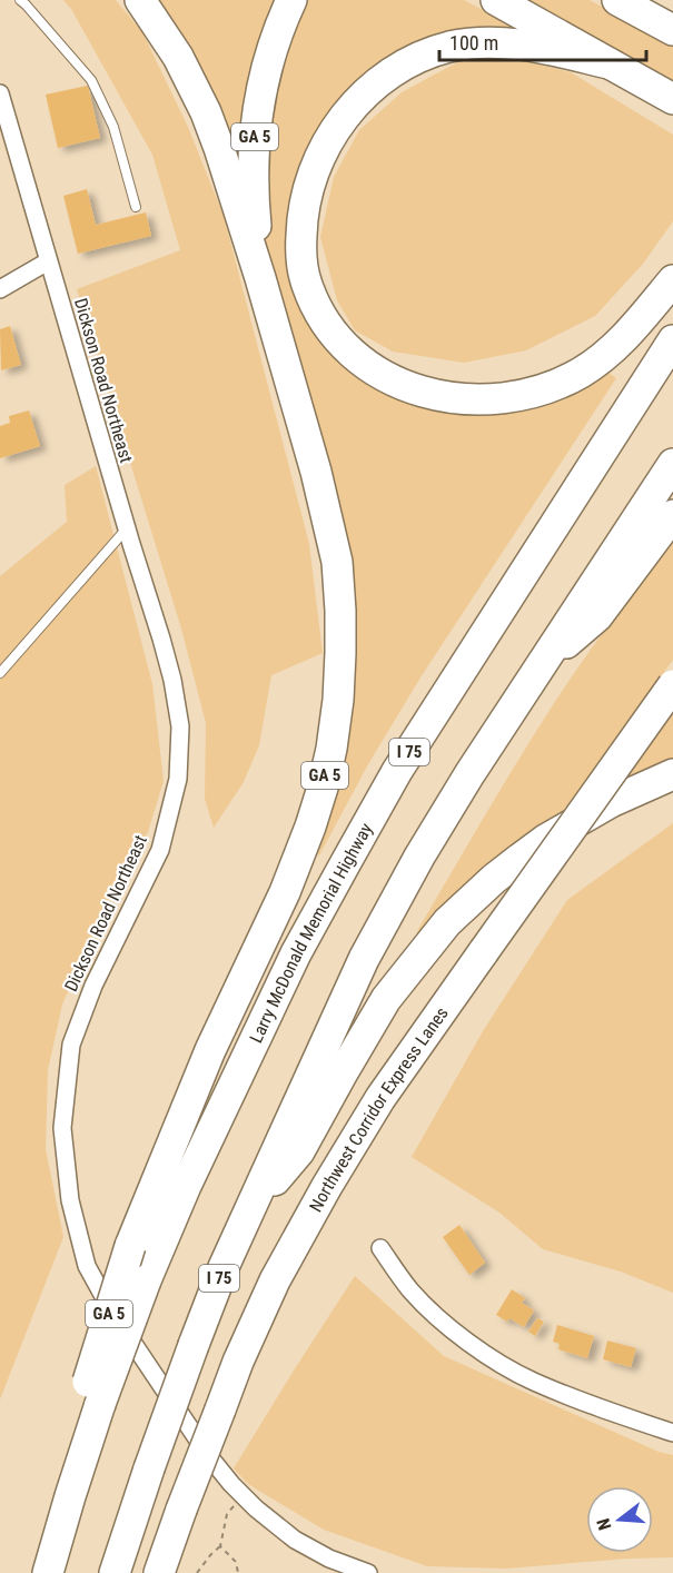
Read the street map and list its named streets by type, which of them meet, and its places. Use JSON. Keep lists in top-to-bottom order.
{
  "streets": {
    "highway": [
      "GA 5",
      "I 75",
      "Larry McDonald Memorial Highway",
      "Northwest Corridor Express Lanes"
    ],
    "street": ["Dickson Road Northeast"]
  },
  "crossings": [
    ["GA 5", "Larry McDonald Memorial Highway"]
  ],
  "scale_bar": "100 m",
  "north": "left"
}
